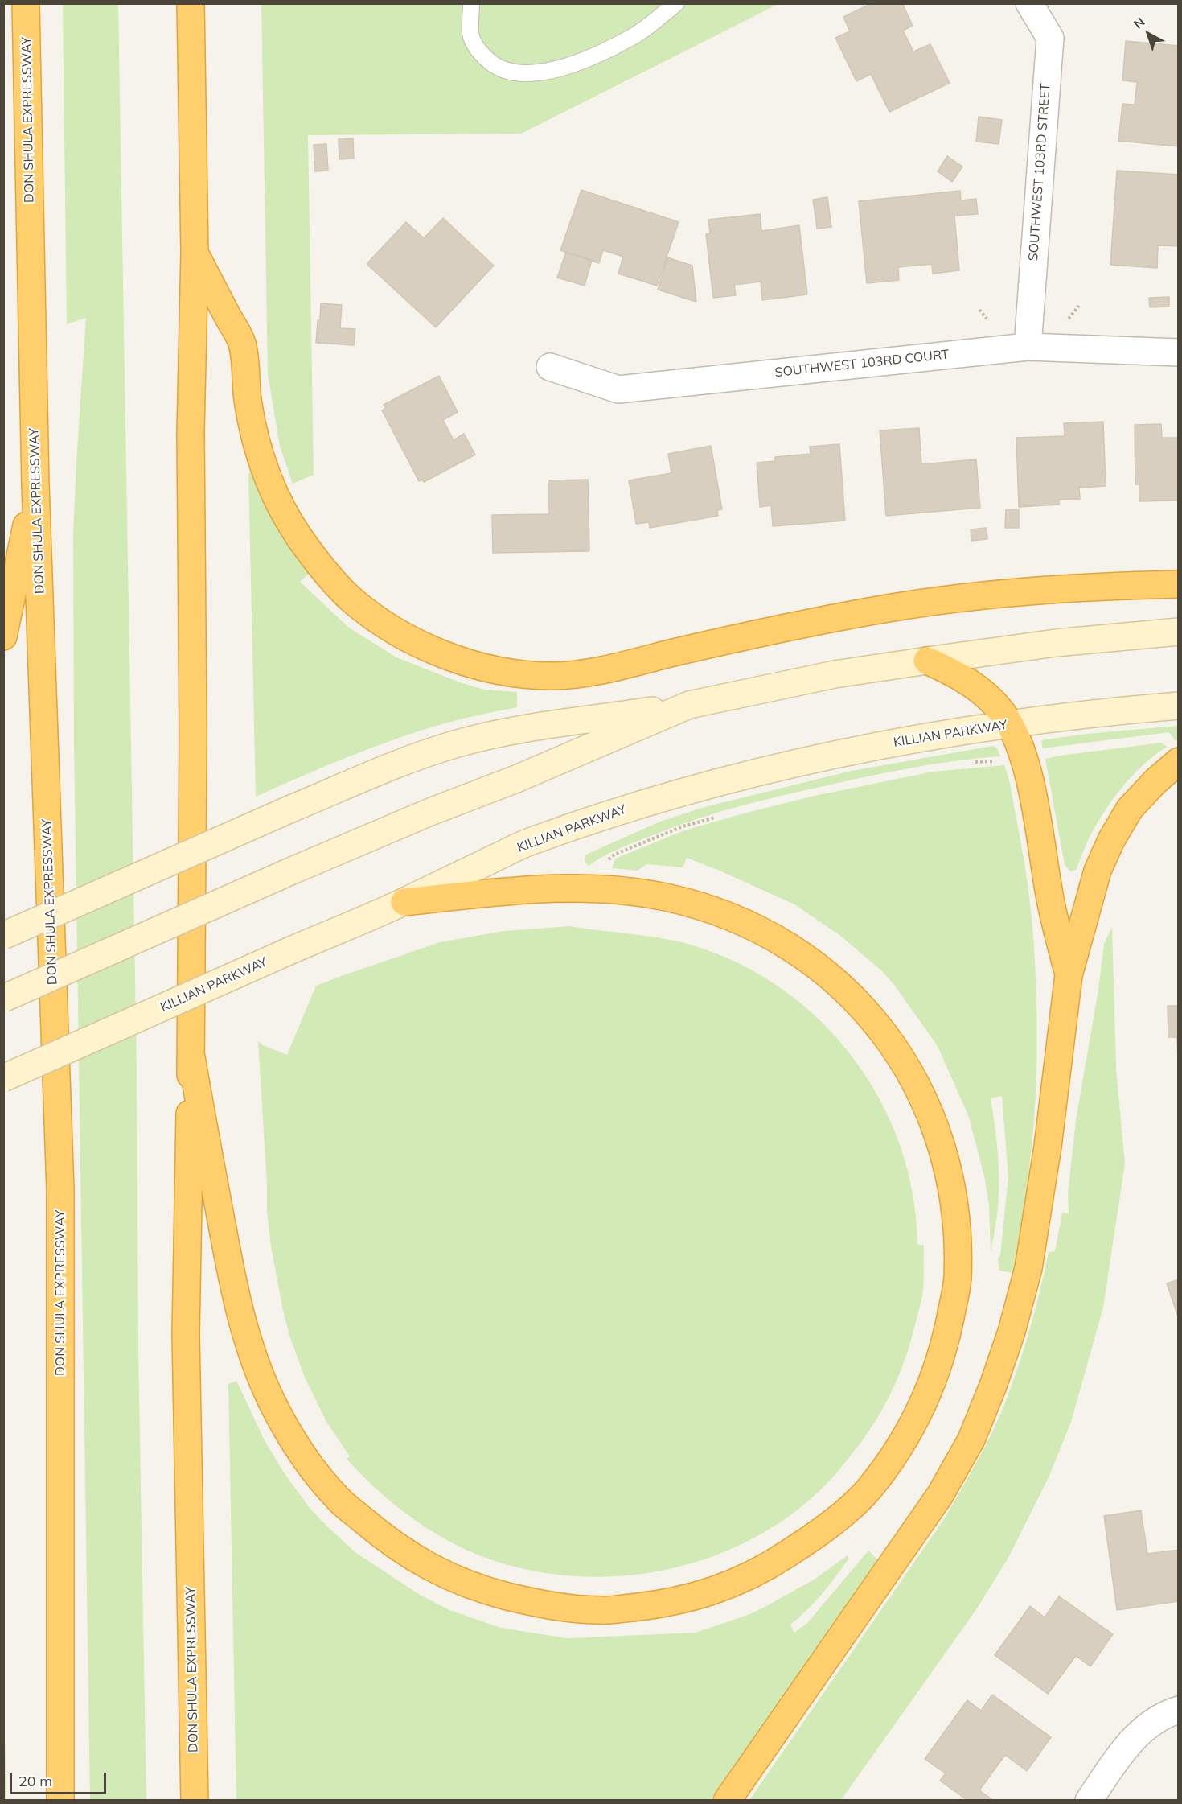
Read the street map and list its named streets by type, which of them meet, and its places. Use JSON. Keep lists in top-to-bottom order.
{
  "streets": {
    "highway": ["DON SHULA EXPRESSWAY"],
    "main road": ["KILLIAN PARKWAY"],
    "street": ["SOUTHWEST 103RD STREET", "SOUTHWEST 103RD COURT"]
  },
  "crossings": [
    ["SOUTHWEST 103RD STREET", "SOUTHWEST 103RD COURT"]
  ],
  "scale_bar": "20 m",
  "north": "top left"
}
